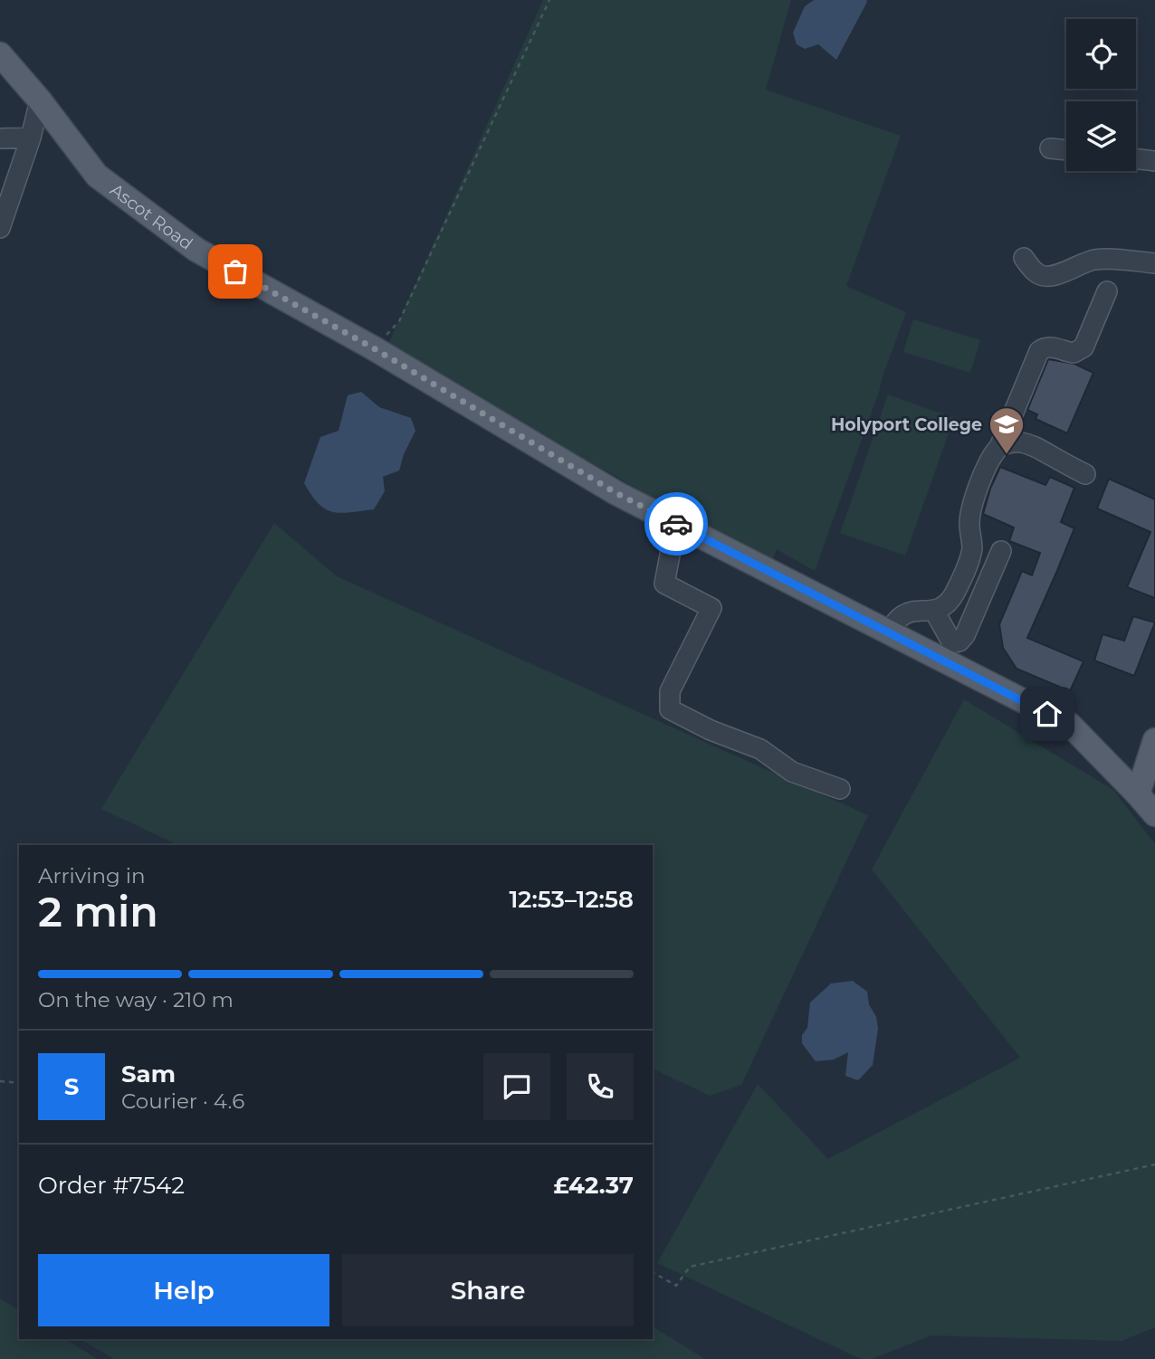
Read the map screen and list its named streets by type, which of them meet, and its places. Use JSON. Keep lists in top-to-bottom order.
{
  "streets": {
    "main road": ["Ascot Road"]
  },
  "places": {
    "school or university": ["Holyport College"]
  },
  "page": {
    "heading": ["2 min", "Arriving in", "12:53–12:58"],
    "panel": [
      "Sam",
      "Courier · 4.6",
      "Order #7542",
      "£42.37"
    ],
    "bar": "On the way · 210 m",
    "round": "S",
    "buttons": ["Help", "Share"]
  }
}
